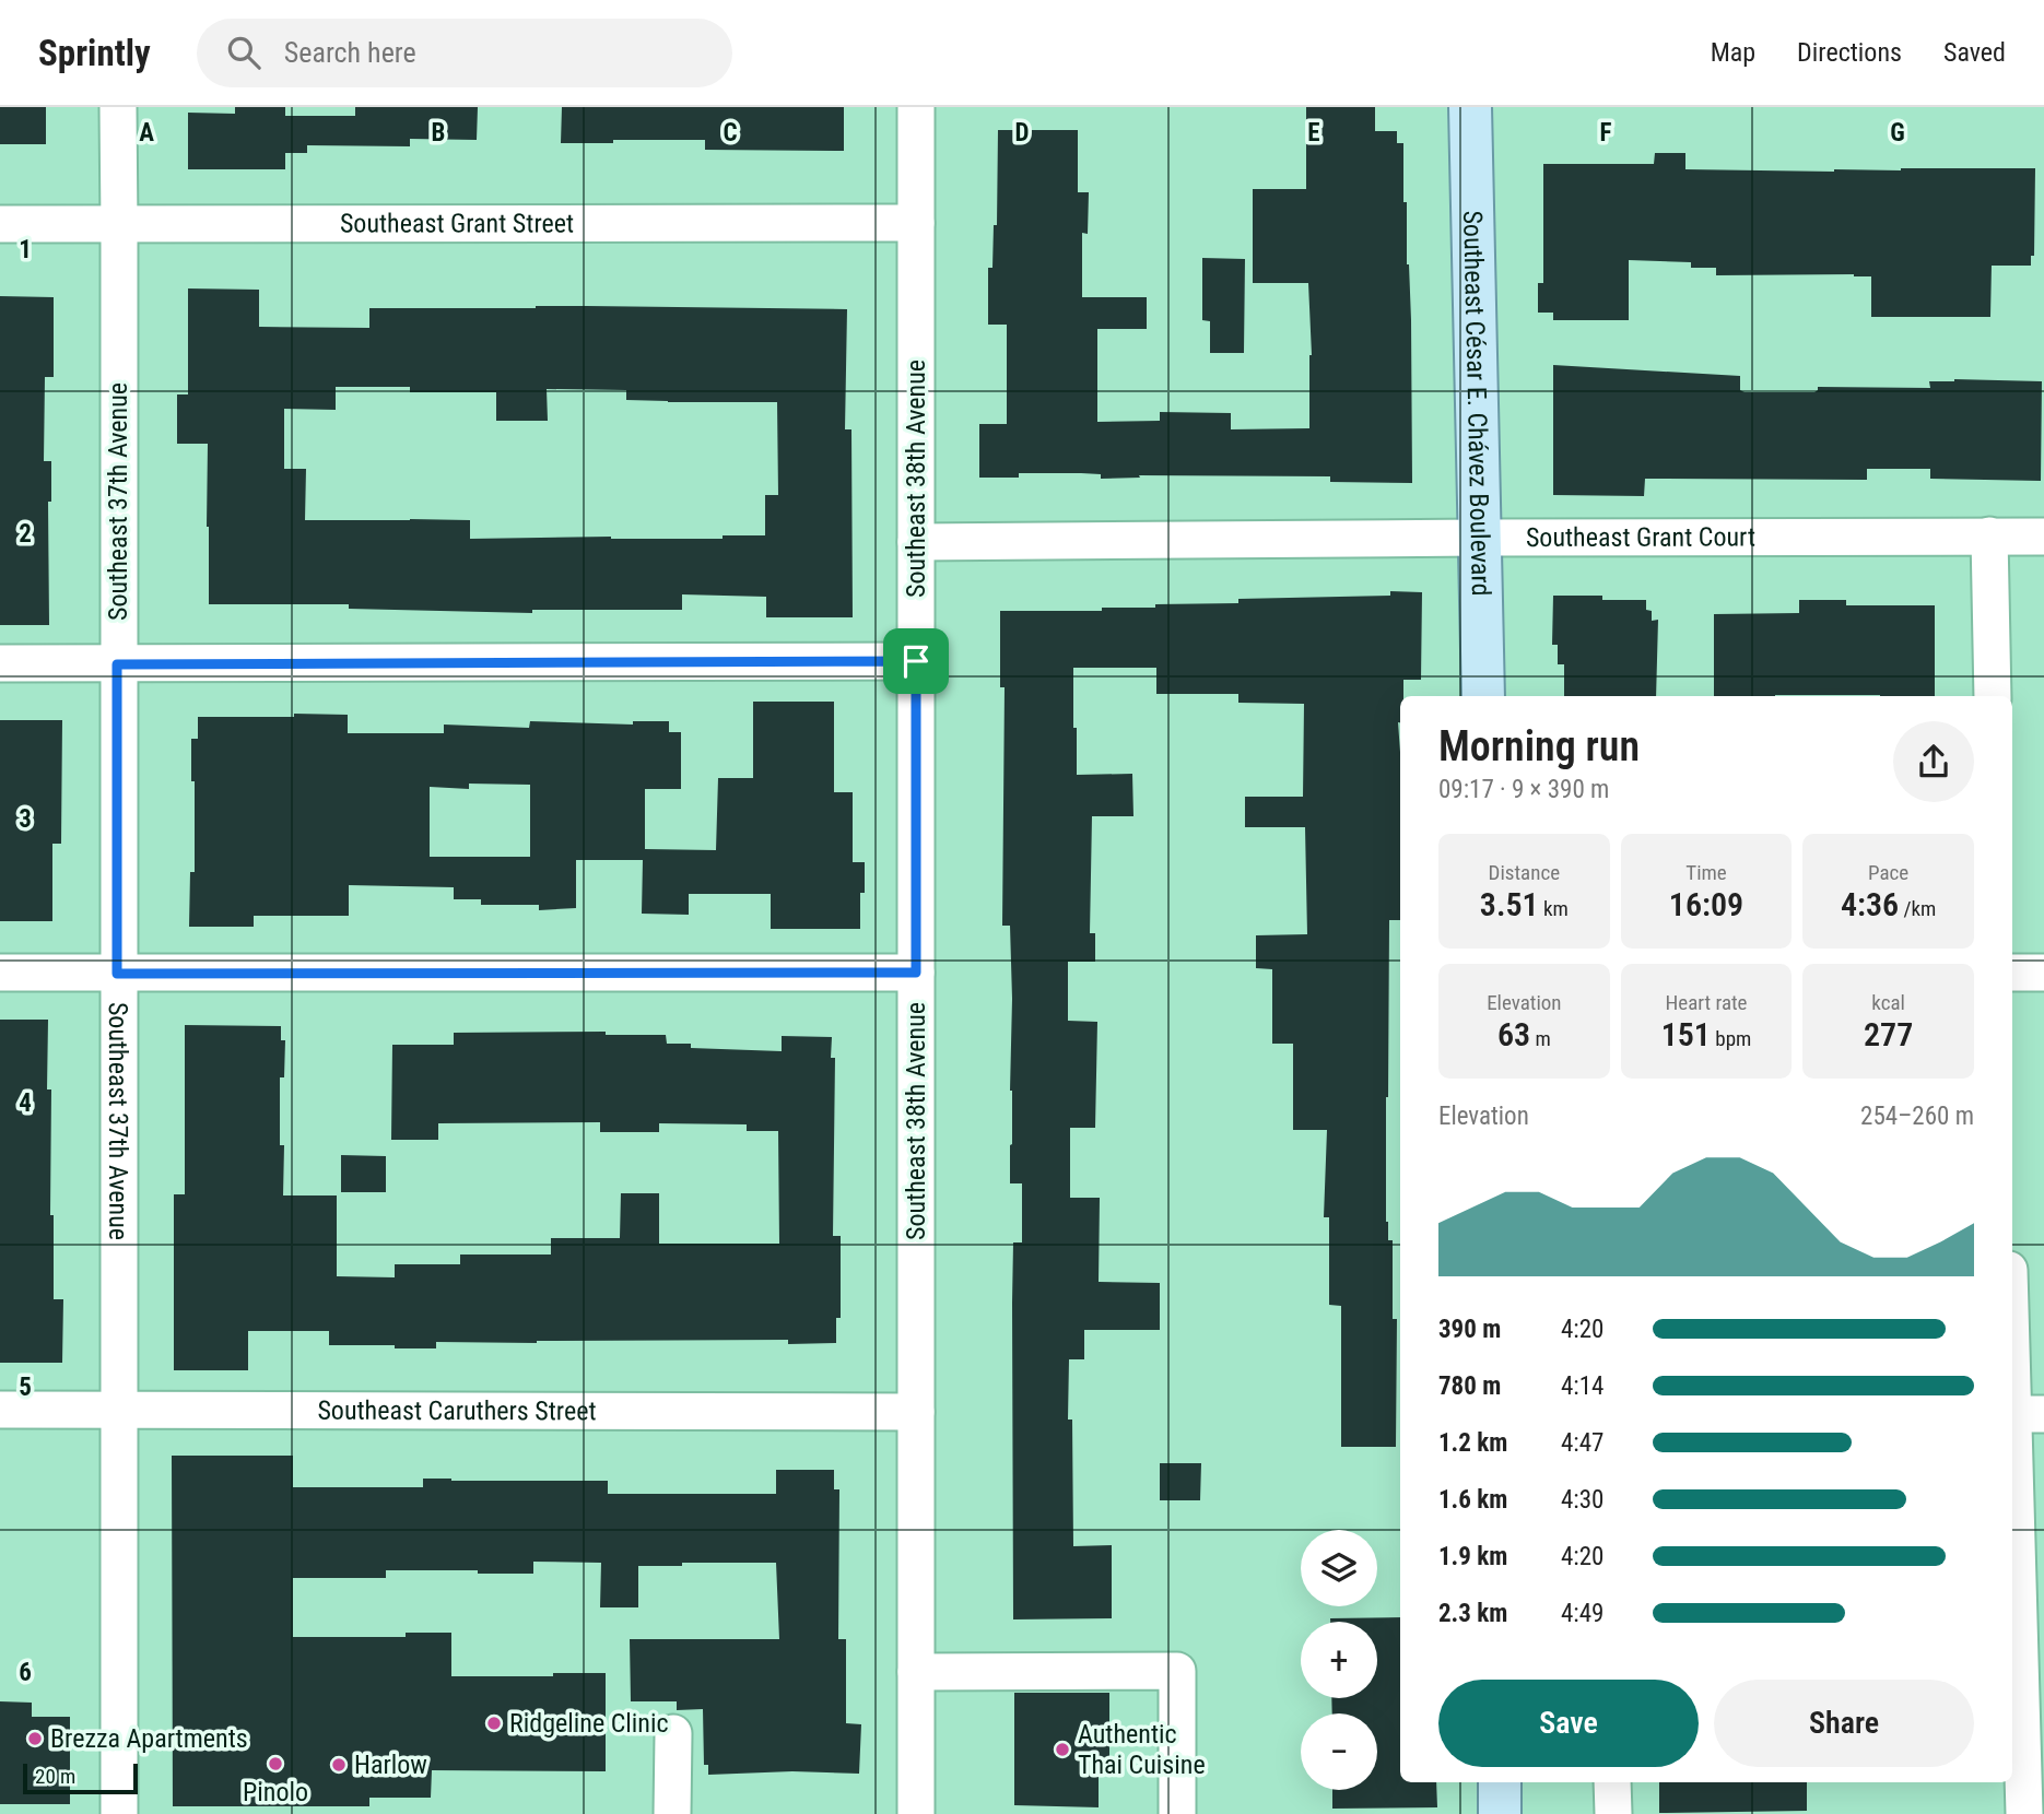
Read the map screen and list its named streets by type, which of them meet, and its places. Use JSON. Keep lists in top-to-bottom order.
{
  "streets": {
    "main road": ["Southeast César E. Chávez Boulevard"],
    "street": [
      "Southeast Grant Street",
      "Southeast 38th Avenue",
      "Southeast 37th Avenue",
      "Southeast Grant Court",
      "Southeast Caruthers Street"
    ]
  },
  "crossings": [
    ["Southeast Grant Street", "Southeast 38th Avenue"],
    ["Southeast Grant Street", "Southeast 37th Avenue"],
    ["Southeast César E. Chávez Boulevard", "Southeast Grant Court"],
    ["Southeast 38th Avenue", "Southeast Grant Court"],
    ["Southeast 38th Avenue", "Southeast Caruthers Street"],
    ["Southeast 37th Avenue", "Southeast Caruthers Street"]
  ],
  "places": [
    "Ridgeline Clinic",
    "Brezza Apartments",
    "Authentic Thai Cuisine",
    "Pinolo",
    "Harlow"
  ],
  "scale_bar": "20 m",
  "page": {
    "header": "Sprintly",
    "search": "Search here",
    "nav": ["Map", "Directions", "Saved"],
    "heading": ["Morning run", "09:17 · 9 × 390 m"],
    "stats": [
      ["Distance", "3.51 km"],
      ["Time", "16:09"],
      ["Pace", "4:36 /km"],
      ["Elevation", "63 m"],
      ["Heart rate", "151 bpm"],
      ["kcal", "277"]
    ],
    "chart": ["Elevation", "254–260 m"],
    "list": [
      {
        "name": "390 m",
        "note": "4:20"
      },
      {
        "name": "780 m",
        "note": "4:14"
      },
      {
        "name": "1.2 km",
        "note": "4:47"
      },
      {
        "name": "1.6 km",
        "note": "4:30"
      },
      {
        "name": "1.9 km",
        "note": "4:20"
      },
      {
        "name": "2.3 km",
        "note": "4:49"
      }
    ],
    "map_buttons": ["+", "−"],
    "buttons": ["Save", "Share"],
    "scale": "20 m"
  },
  "grid": {
    "columns": [
      "A",
      "B",
      "C",
      "D",
      "E",
      "F",
      "G"
    ],
    "rows": [
      "1",
      "2",
      "3",
      "4",
      "5",
      "6"
    ]
  }
}
